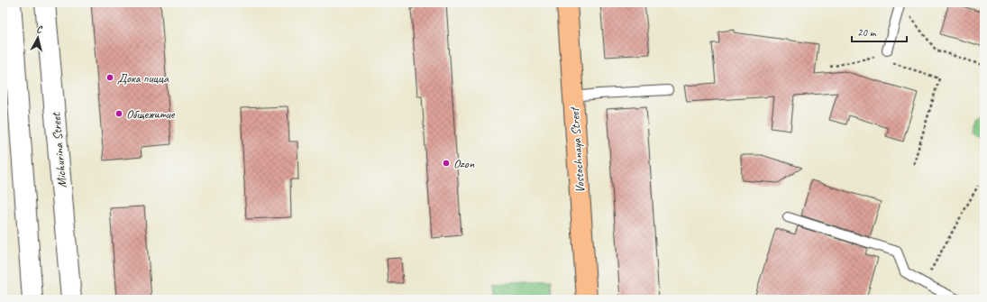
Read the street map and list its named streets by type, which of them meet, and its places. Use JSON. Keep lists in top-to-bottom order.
{
  "streets": {
    "main road": ["Vostochnaya Street"],
    "street": ["Michurina Street"]
  },
  "places": ["Дока пицца", "Общежитие", "Ozon"],
  "scale_bar": "20 m",
  "north": "top"
}
